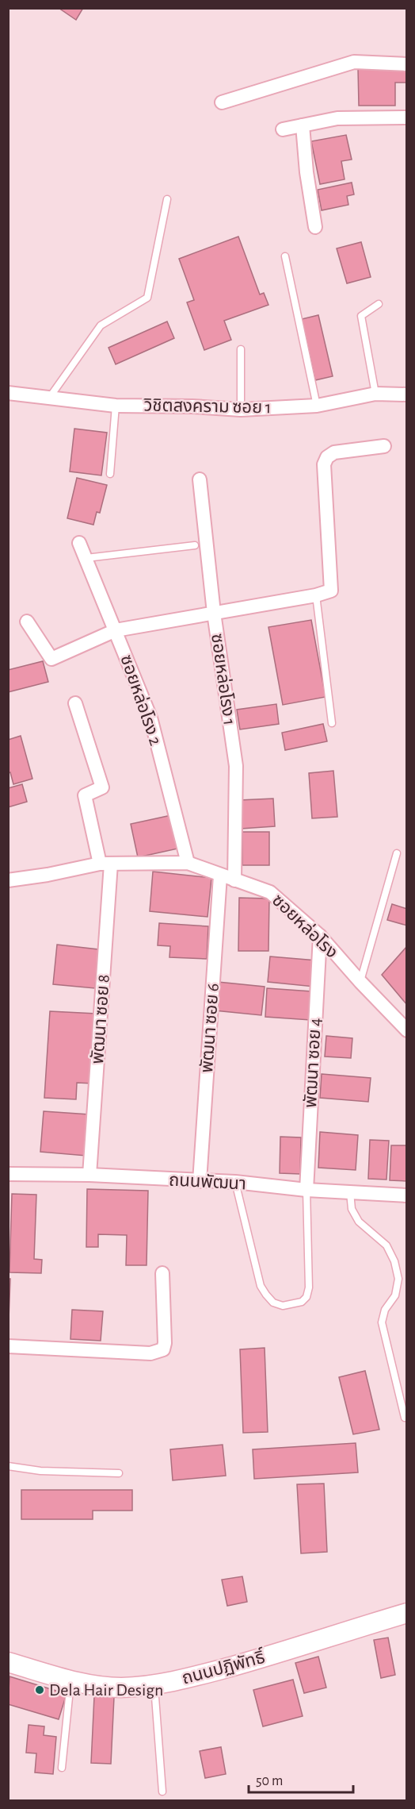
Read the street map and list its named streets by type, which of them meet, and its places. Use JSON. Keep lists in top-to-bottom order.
{
  "streets": {
    "street": [
      "วิชิตสงคราม ซอย 1",
      "ซอยหล่อโรง 1",
      "ซอยหล่อโรง 2",
      "ซอยหล่อโรง",
      "พัฒนา ซอย 8",
      "พัฒนา ซอย 6",
      "พัฒนา ซอย 4",
      "ถนนพัฒนา",
      "ถนนปฏิพัทธิ์"
    ]
  },
  "crossings": [
    ["ซอยหล่อโรง 1", "ซอยหล่อโรง"],
    ["ซอยหล่อโรง 2", "ซอยหล่อโรง"],
    ["ซอยหล่อโรง", "พัฒนา ซอย 8"],
    ["ซอยหล่อโรง", "พัฒนา ซอย 6"],
    ["ซอยหล่อโรง", "พัฒนา ซอย 4"],
    ["พัฒนา ซอย 8", "ถนนพัฒนา"],
    ["พัฒนา ซอย 6", "ถนนพัฒนา"],
    ["พัฒนา ซอย 4", "ถนนพัฒนา"]
  ],
  "places": ["Dela Hair Design"],
  "scale_bar": "50 m"
}
